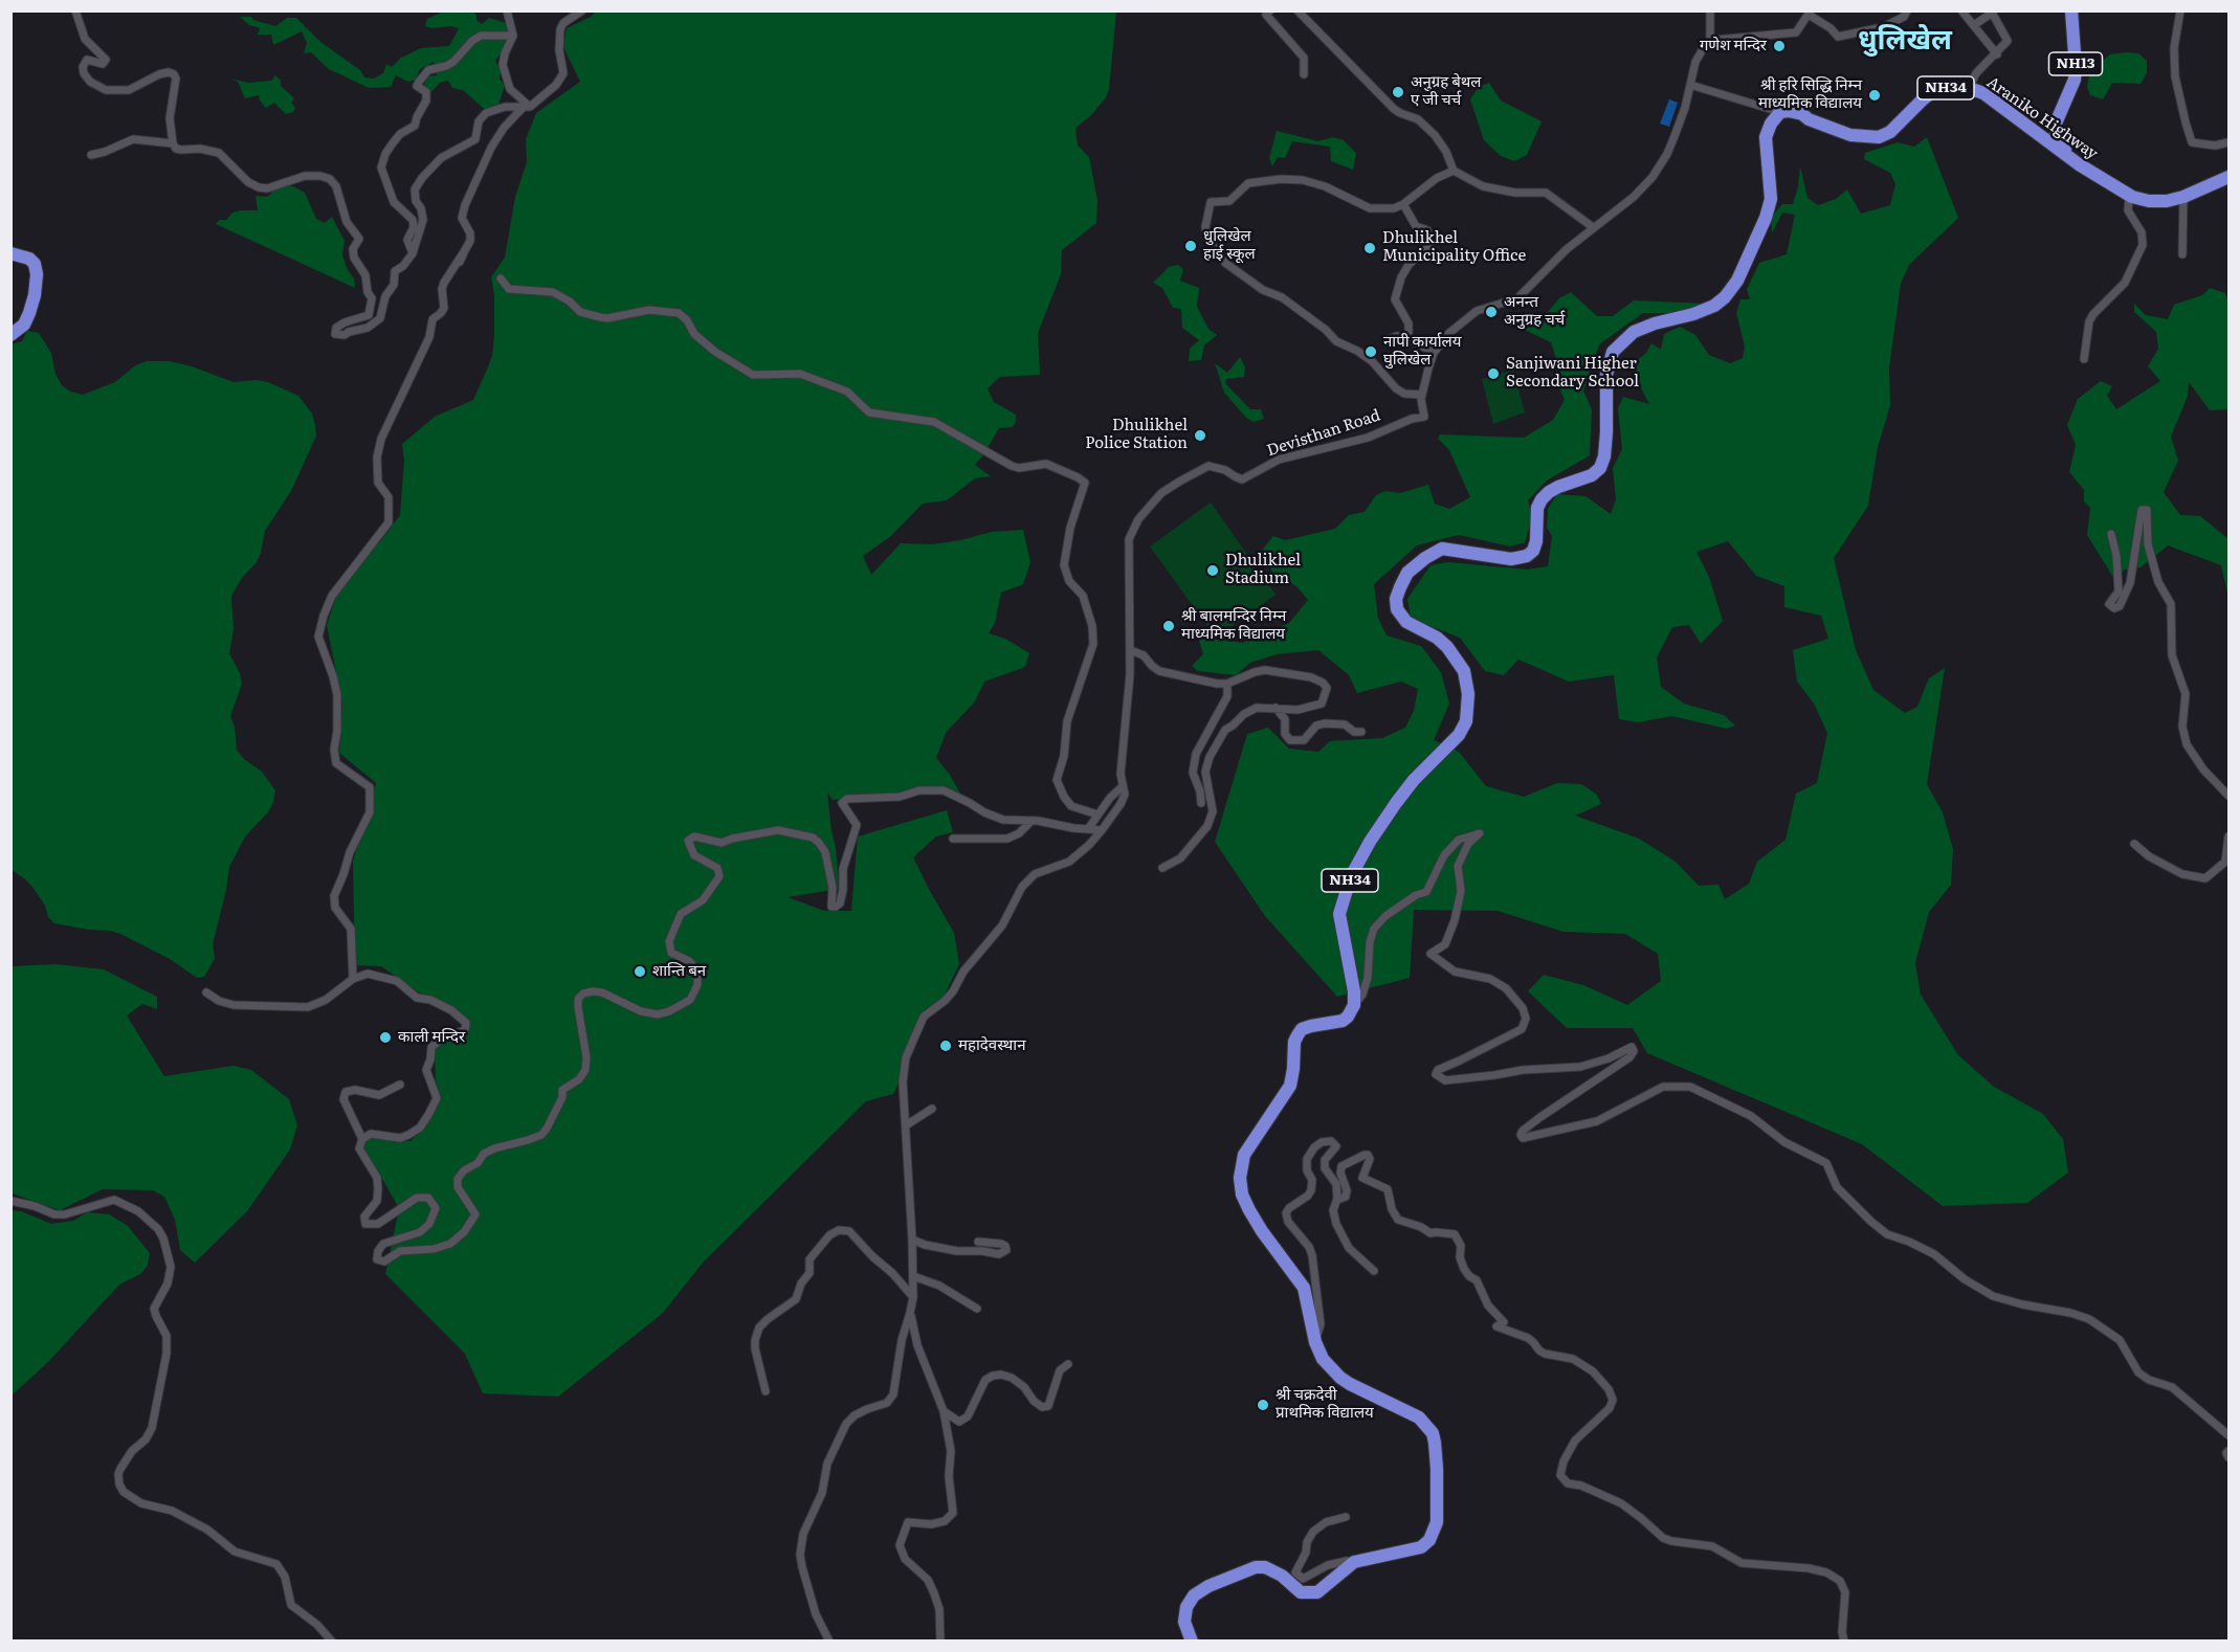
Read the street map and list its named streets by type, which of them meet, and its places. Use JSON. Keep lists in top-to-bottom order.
{
  "streets": {
    "highway": ["NH13", "NH34", "Araniko Highway"],
    "street": ["Devisthan Road"]
  },
  "crossings": [
    ["NH13", "Araniko Highway"],
    ["NH34", "Araniko Highway"]
  ],
  "districts": ["धुलिखेल"],
  "places": [
    "गणेश मन्दिर",
    "अनुग्रह बेथल ए जी चर्च",
    "श्री हरि सिद्धि निम्न माध्यमिक विद्यालय",
    "धुलिखेल हाई स्कूल",
    "Dhulikhel Municipality Office",
    "अनन्त अनुग्रह चर्च",
    "नापी कार्यालय घुलिखेल",
    "Sanjiwani Higher Secondary School",
    "Dhulikhel Police Station",
    "Dhulikhel Stadium",
    "श्री बालमन्दिर निम्न माध्यमिक विद्यालय",
    "शान्ति बन",
    "काली मन्दिर",
    "महादेवस्थान",
    "श्री चक्रदेवी प्राथमिक विद्यालय"
  ]
}
